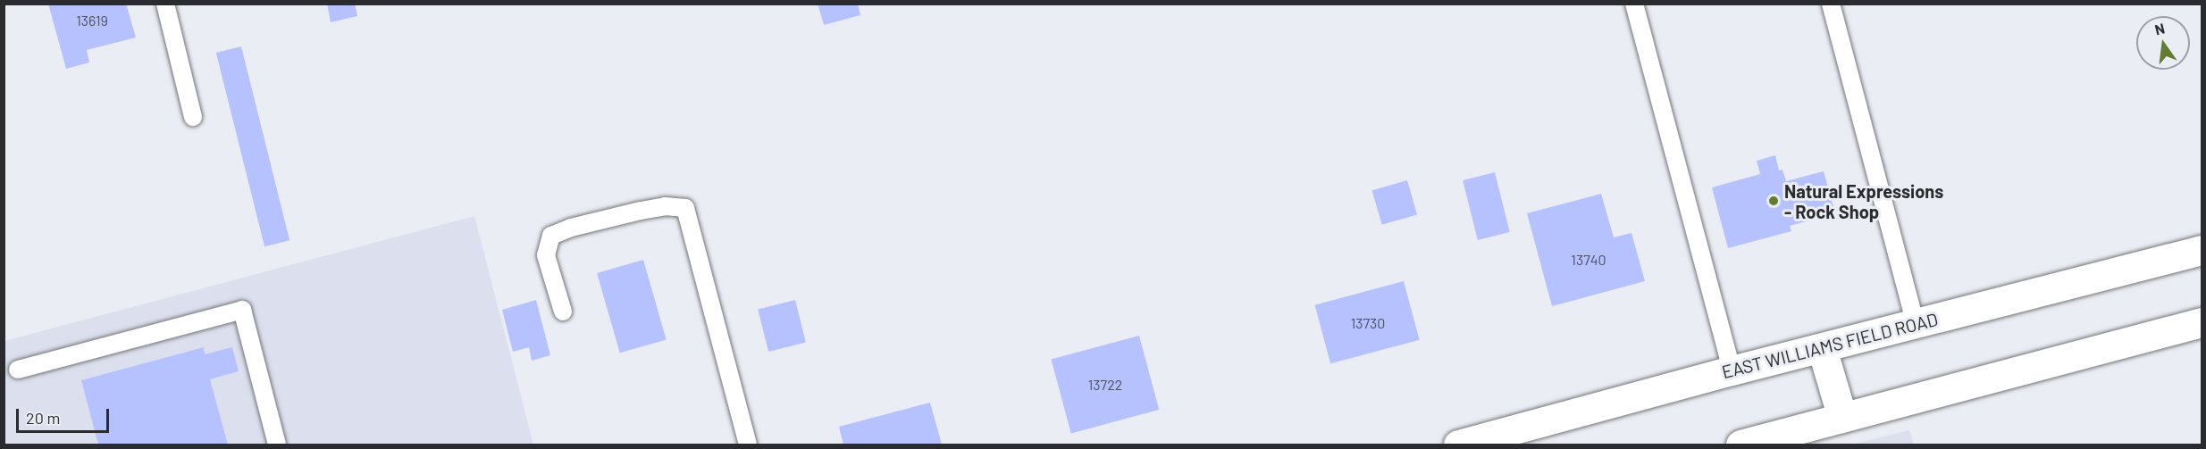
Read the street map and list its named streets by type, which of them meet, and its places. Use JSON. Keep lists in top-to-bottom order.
{
  "streets": {
    "main road": ["EAST WILLIAMS FIELD ROAD"]
  },
  "places": ["Natural Expressions - Rock Shop"],
  "house_numbers": [
    "13619",
    "13740",
    "13730",
    "13722"
  ],
  "scale_bar": "20 m",
  "north": "top"
}
